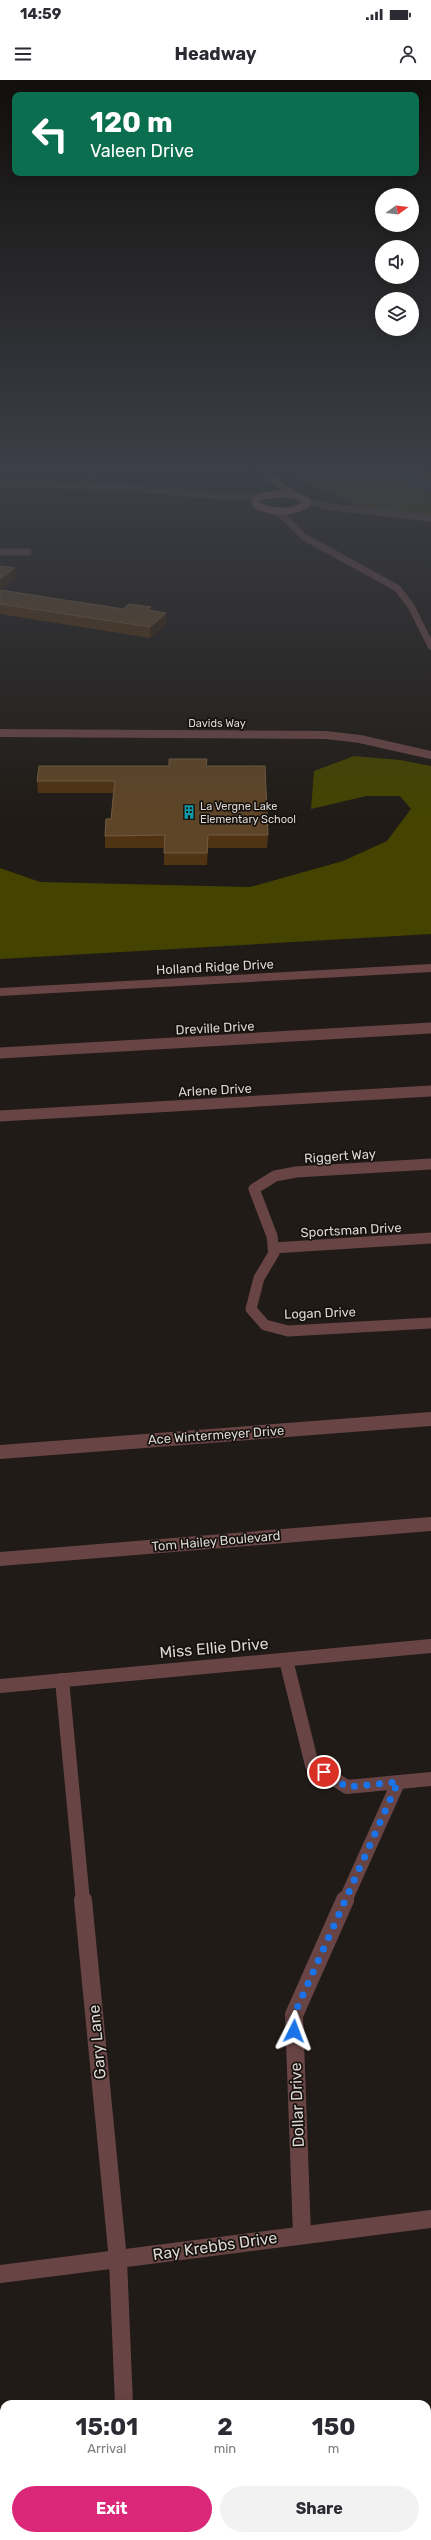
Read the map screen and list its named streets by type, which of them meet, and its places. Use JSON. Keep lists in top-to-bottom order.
{
  "streets": {
    "street": [
      "Davids Way",
      "Holland Ridge Drive",
      "Dreville Drive",
      "Arlene Drive",
      "Riggert Way",
      "Sportsman Drive",
      "Logan Drive",
      "Ace Wintermeyer Drive",
      "Tom Hailey Boulevard",
      "Miss Ellie Drive",
      "Gary Lane",
      "Dollar Drive",
      "Ray Krebbs Drive"
    ]
  },
  "crossings": [
    ["Riggert Way", "Sportsman Drive"],
    ["Riggert Way", "Logan Drive"],
    ["Sportsman Drive", "Logan Drive"],
    ["Miss Ellie Drive", "Gary Lane"],
    ["Gary Lane", "Ray Krebbs Drive"],
    ["Dollar Drive", "Ray Krebbs Drive"]
  ],
  "places": {
    "building": ["La Vergne Lake Elementary School"]
  },
  "north": "right",
  "page": {
    "status": "14:59",
    "header": "Headway",
    "turn": ["120 m", "Valeen Drive"],
    "eta": [
      "15:01",
      "Arrival",
      "2",
      "min",
      "150",
      "m"
    ],
    "buttons": ["Exit", "Share"]
  }
}
